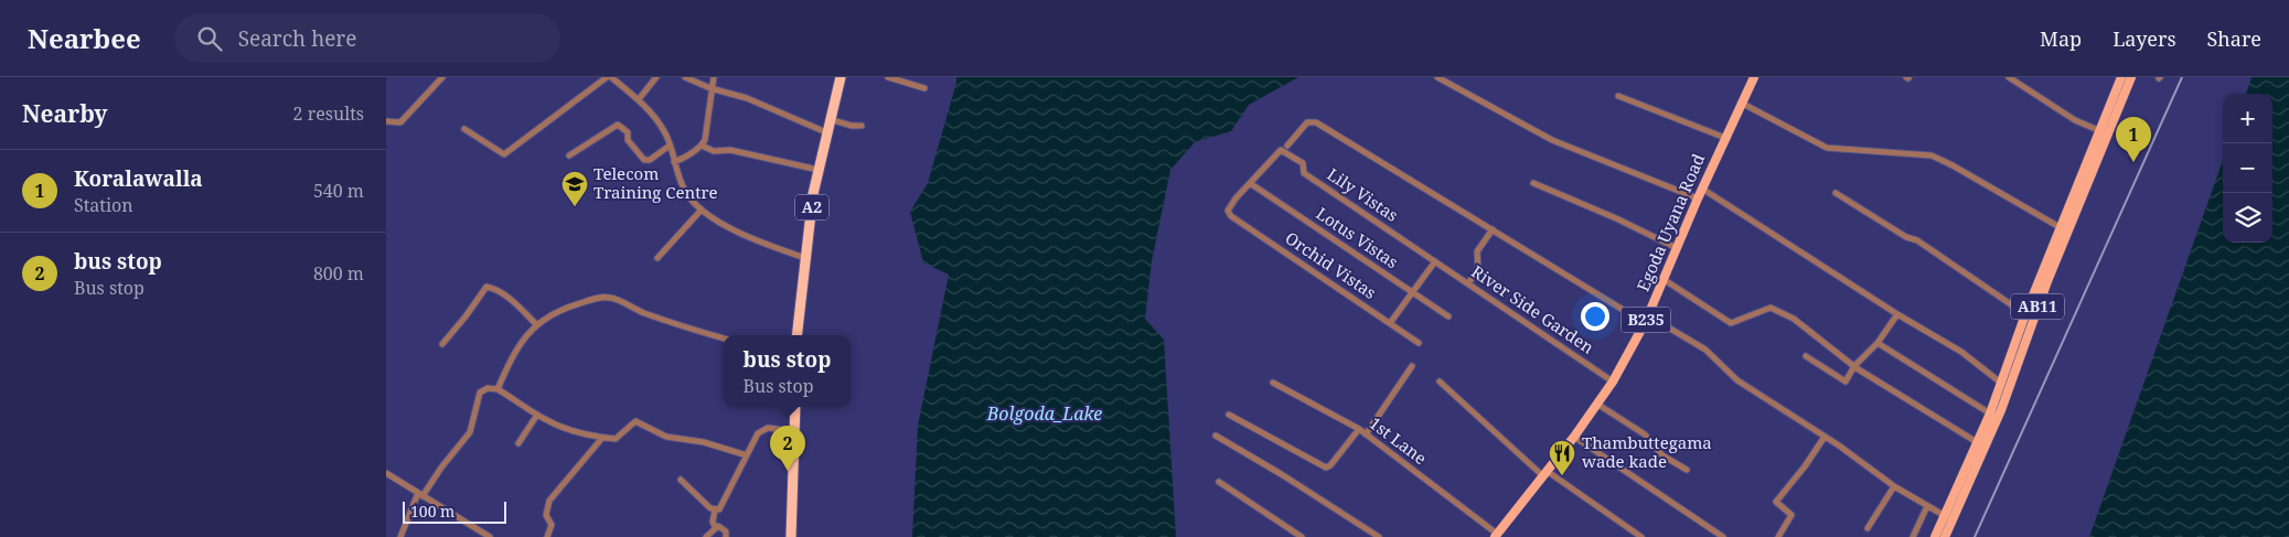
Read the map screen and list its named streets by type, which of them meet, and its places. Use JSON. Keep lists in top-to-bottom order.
{
  "streets": {
    "highway": ["A2"],
    "main road": ["Egoda Uyana Road", "AB11", "B235"],
    "street": [
      "Lily Vistas",
      "Lotus Vistas",
      "Orchid Vistas",
      "River Side Garden",
      "1st Lane"
    ]
  },
  "crossings": [
    ["Lily Vistas", "Lotus Vistas"],
    ["Lily Vistas", "Orchid Vistas"],
    ["Lily Vistas", "River Side Garden"],
    ["Egoda Uyana Road", "River Side Garden"],
    ["Egoda Uyana Road", "1st Lane"],
    ["Lotus Vistas", "Orchid Vistas"]
  ],
  "water": ["Bolgoda_Lake"],
  "places": {
    "school or university": ["Telecom Training Centre"],
    "restaurant": ["Thambuttegama wade kade"]
  },
  "scale_bar": "100 m",
  "page": {
    "header": "Nearbee",
    "search": "Search here",
    "nav": ["Map", "Layers", "Share"],
    "heading": ["Nearby", "2 results"],
    "map_buttons": ["+", "−"],
    "pins": ["1", "2"],
    "list": [
      {
        "mark": "1",
        "name": "Koralawalla",
        "note": "Station",
        "value": "540 m"
      },
      {
        "mark": "2",
        "name": "bus stop",
        "note": "Bus stop",
        "value": "800 m"
      }
    ],
    "popup": ["bus stop", "Bus stop"],
    "scale": "100 m"
  }
}
